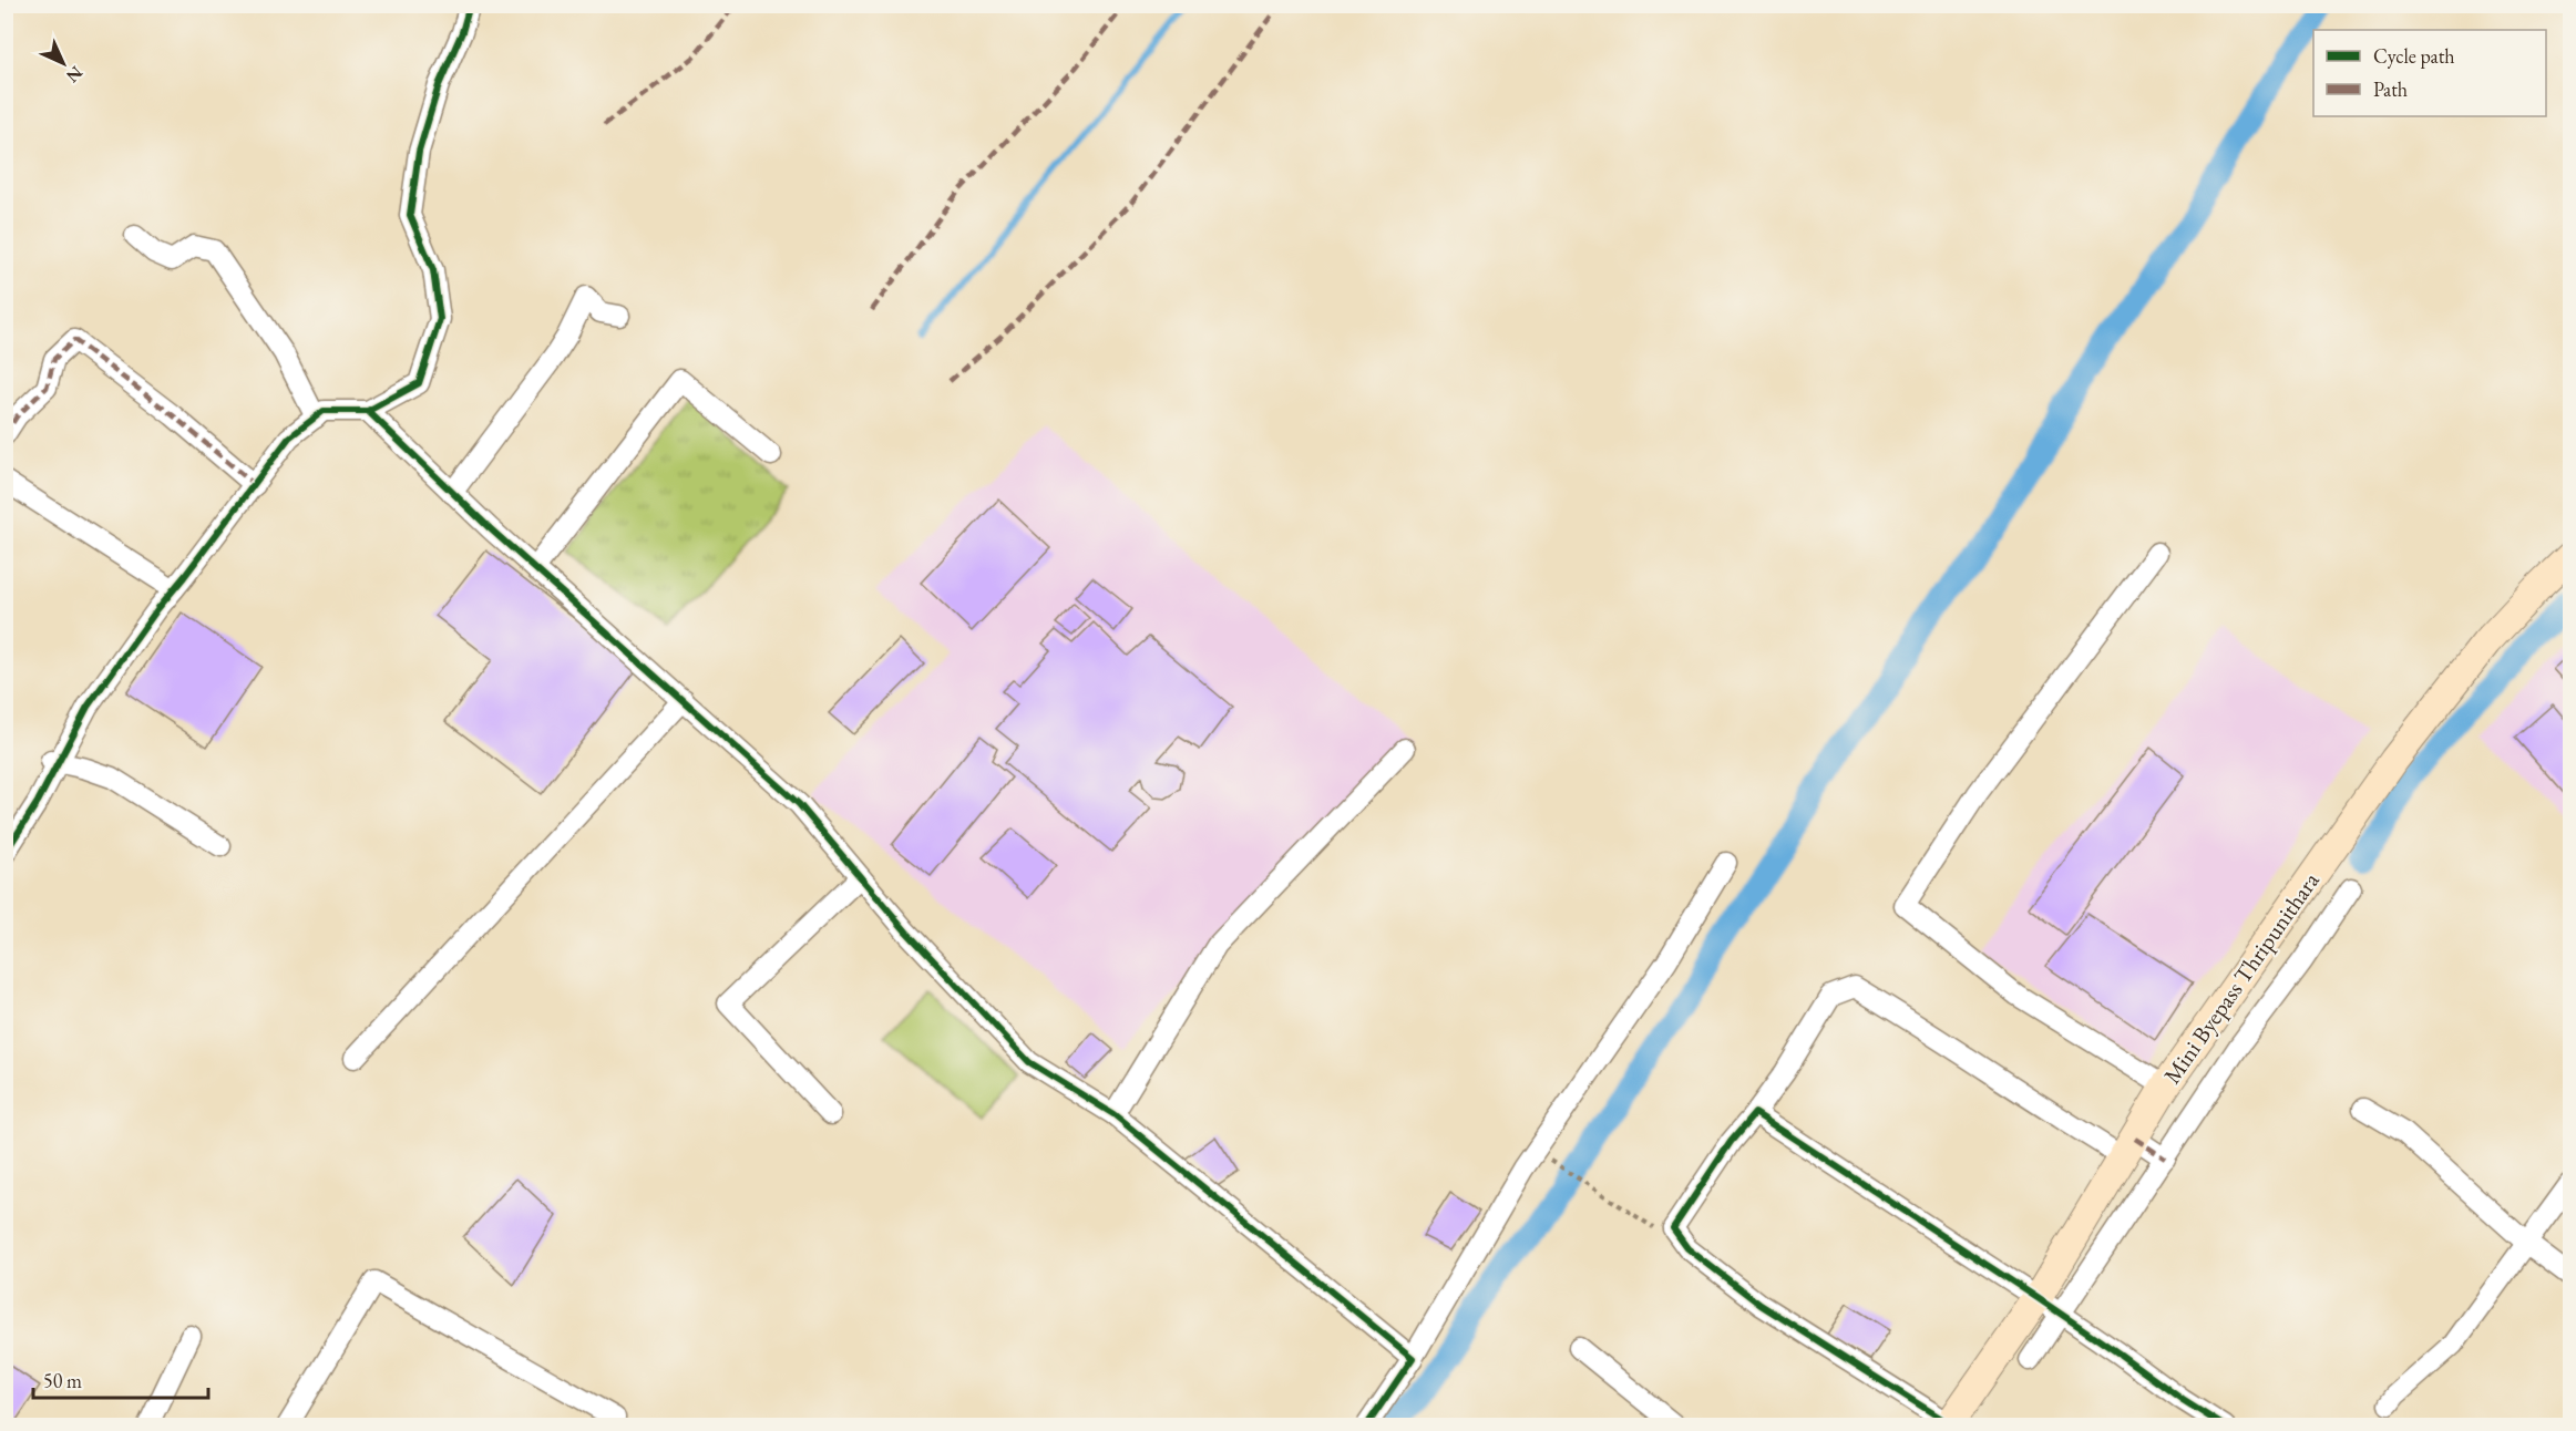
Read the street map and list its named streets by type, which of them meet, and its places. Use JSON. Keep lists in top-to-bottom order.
{
  "streets": {
    "main road": ["Mini Byepass Thripunithara"]
  },
  "legend": ["Cycle path", "Path"],
  "scale_bar": "50 m",
  "north": "bottom right"
}
